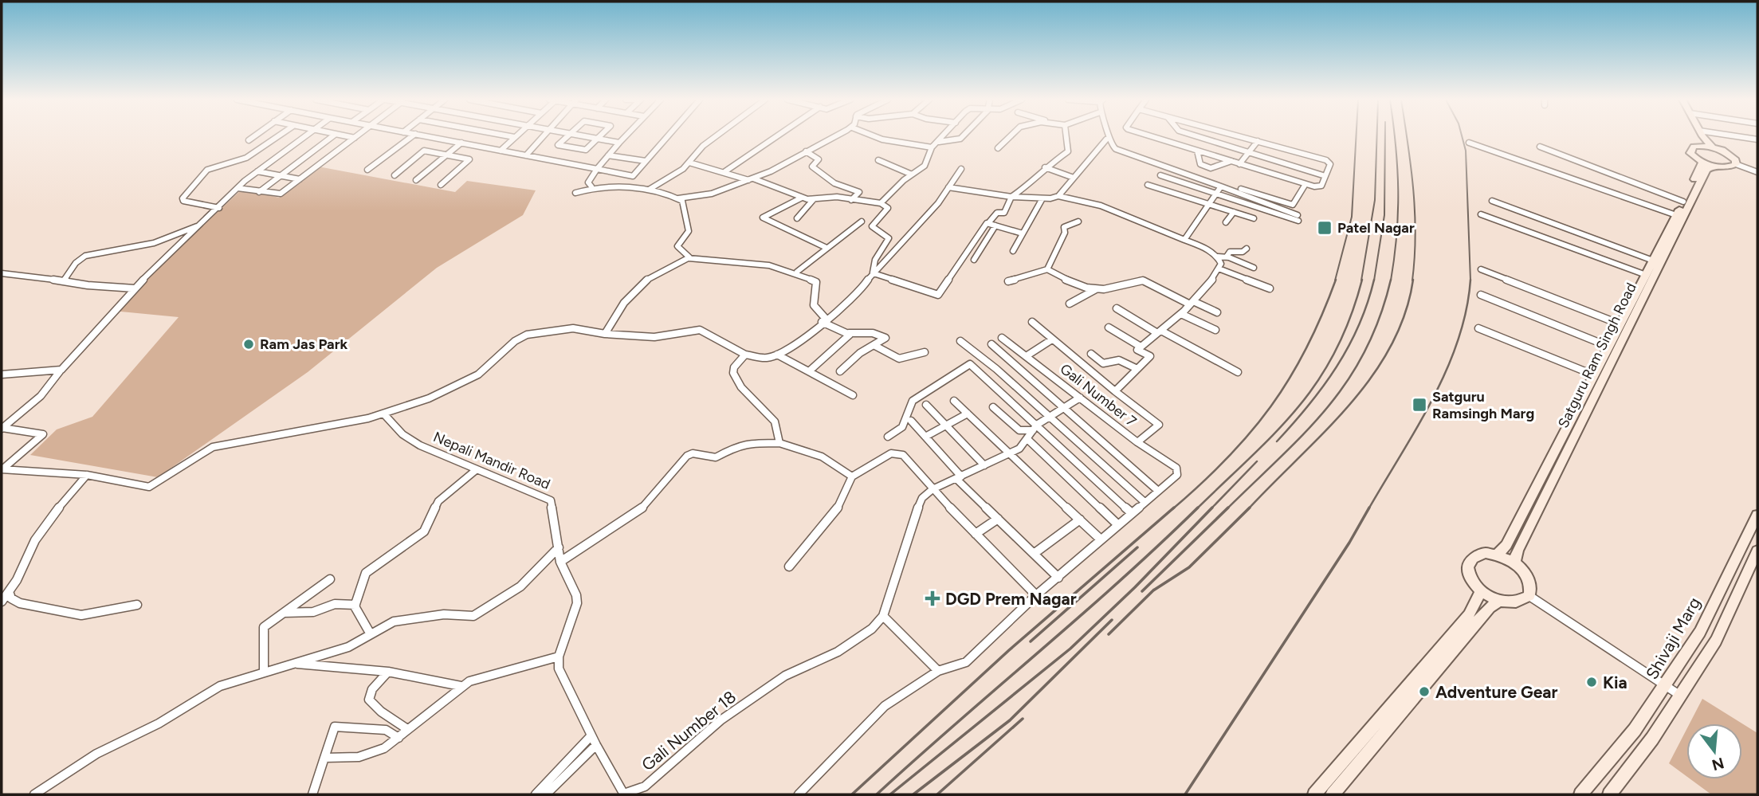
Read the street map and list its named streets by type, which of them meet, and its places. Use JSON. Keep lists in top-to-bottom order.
{
  "streets": {
    "street": [
      "Satguru Ram Singh Road",
      "Gali Number 7",
      "Nepali Mandir Road",
      "Shivaji Marg",
      "Gali Number 18"
    ]
  },
  "places": {
    "transit": ["Patel Nagar", "Satguru Ramsingh Marg"],
    "other": ["Ram Jas Park", "Kia", "Adventure Gear"],
    "health": ["DGD Prem Nagar"]
  },
  "north": "bottom"
}
